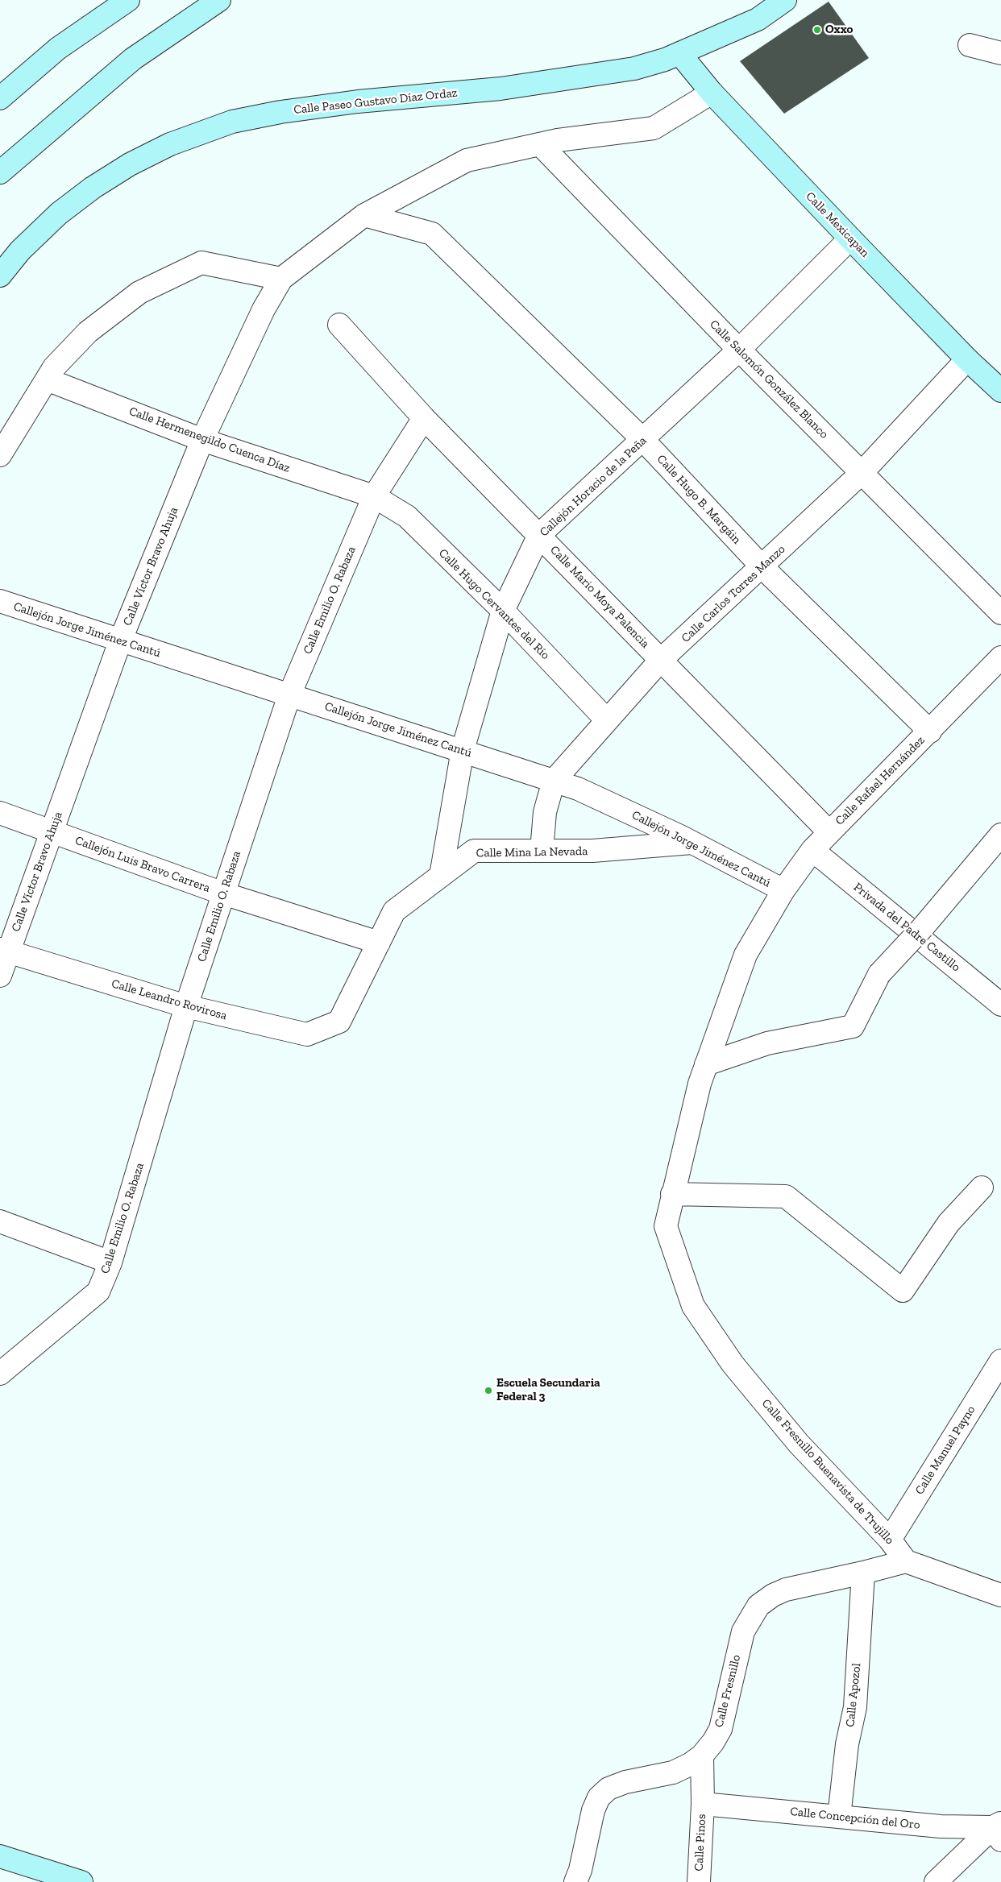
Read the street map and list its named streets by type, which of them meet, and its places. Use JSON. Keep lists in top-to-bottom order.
{
  "streets": {
    "main road": ["Calle Paseo Gustavo Díaz Ordaz", "Calle Mexicapan"],
    "street": [
      "Calle Salomón González Blanco",
      "Calle Hermenegildo Cuenca Díaz",
      "Callejón Horacio de la Peña",
      "Calle Hugo B. Margáin",
      "Calle Víctor Bravo Ahuja",
      "Calle Carlos Torres Manzo",
      "Calle Mario Moya Palencia",
      "Calle Emilio O. Rabaza",
      "Calle Hugo Cervantes del Río",
      "Callejón Jorge Jiménez Cantú",
      "Calle Rafael Hernández",
      "Calle Mina La Nevada",
      "Callejón Luis Bravo Carrera",
      "Privada del Padre Castillo",
      "Calle Leandro Rovirosa",
      "Calle Manuel Payno",
      "Calle Fresnillo Buenavista de Trujillo",
      "Calle Fresnillo",
      "Calle Apozol",
      "Calle Concepción del Oro",
      "Calle Pinos"
    ]
  },
  "crossings": [
    ["Calle Paseo Gustavo Díaz Ordaz", "Calle Mexicapan"],
    ["Calle Mexicapan", "Callejón Horacio de la Peña"],
    ["Calle Mexicapan", "Calle Carlos Torres Manzo"],
    ["Calle Salomón González Blanco", "Callejón Horacio de la Peña"],
    ["Calle Salomón González Blanco", "Calle Carlos Torres Manzo"],
    ["Calle Hermenegildo Cuenca Díaz", "Calle Víctor Bravo Ahuja"],
    ["Calle Hermenegildo Cuenca Díaz", "Calle Emilio O. Rabaza"],
    ["Calle Hermenegildo Cuenca Díaz", "Calle Hugo Cervantes del Río"],
    ["Callejón Horacio de la Peña", "Calle Hugo B. Margáin"],
    ["Callejón Horacio de la Peña", "Calle Mario Moya Palencia"],
    ["Callejón Horacio de la Peña", "Calle Hugo Cervantes del Río"],
    ["Callejón Horacio de la Peña", "Callejón Jorge Jiménez Cantú"],
    ["Callejón Horacio de la Peña", "Calle Mina La Nevada"],
    ["Calle Hugo B. Margáin", "Calle Carlos Torres Manzo"],
    ["Calle Hugo B. Margáin", "Calle Rafael Hernández"],
    ["Calle Víctor Bravo Ahuja", "Callejón Jorge Jiménez Cantú"],
    ["Calle Víctor Bravo Ahuja", "Callejón Luis Bravo Carrera"],
    ["Calle Víctor Bravo Ahuja", "Calle Leandro Rovirosa"],
    ["Calle Carlos Torres Manzo", "Calle Mario Moya Palencia"],
    ["Calle Carlos Torres Manzo", "Calle Hugo Cervantes del Río"],
    ["Calle Carlos Torres Manzo", "Callejón Jorge Jiménez Cantú"],
    ["Calle Carlos Torres Manzo", "Calle Mina La Nevada"],
    ["Calle Mario Moya Palencia", "Calle Emilio O. Rabaza"],
    ["Calle Mario Moya Palencia", "Calle Rafael Hernández"],
    ["Calle Emilio O. Rabaza", "Calle Hugo Cervantes del Río"],
    ["Calle Emilio O. Rabaza", "Callejón Jorge Jiménez Cantú"],
    ["Calle Emilio O. Rabaza", "Callejón Luis Bravo Carrera"],
    ["Calle Emilio O. Rabaza", "Calle Leandro Rovirosa"],
    ["Callejón Jorge Jiménez Cantú", "Calle Rafael Hernández"],
    ["Callejón Jorge Jiménez Cantú", "Calle Mina La Nevada"],
    ["Calle Rafael Hernández", "Privada del Padre Castillo"],
    ["Calle Rafael Hernández", "Calle Fresnillo Buenavista de Trujillo"],
    ["Calle Mina La Nevada", "Callejón Luis Bravo Carrera"],
    ["Calle Mina La Nevada", "Calle Leandro Rovirosa"],
    ["Calle Manuel Payno", "Calle Fresnillo Buenavista de Trujillo"],
    ["Calle Fresnillo Buenavista de Trujillo", "Calle Fresnillo"],
    ["Calle Fresnillo", "Calle Apozol"],
    ["Calle Fresnillo", "Calle Pinos"],
    ["Calle Apozol", "Calle Concepción del Oro"],
    ["Calle Concepción del Oro", "Calle Pinos"]
  ],
  "places": ["Oxxo", "Escuela Secundaria Federal 3"]
}
